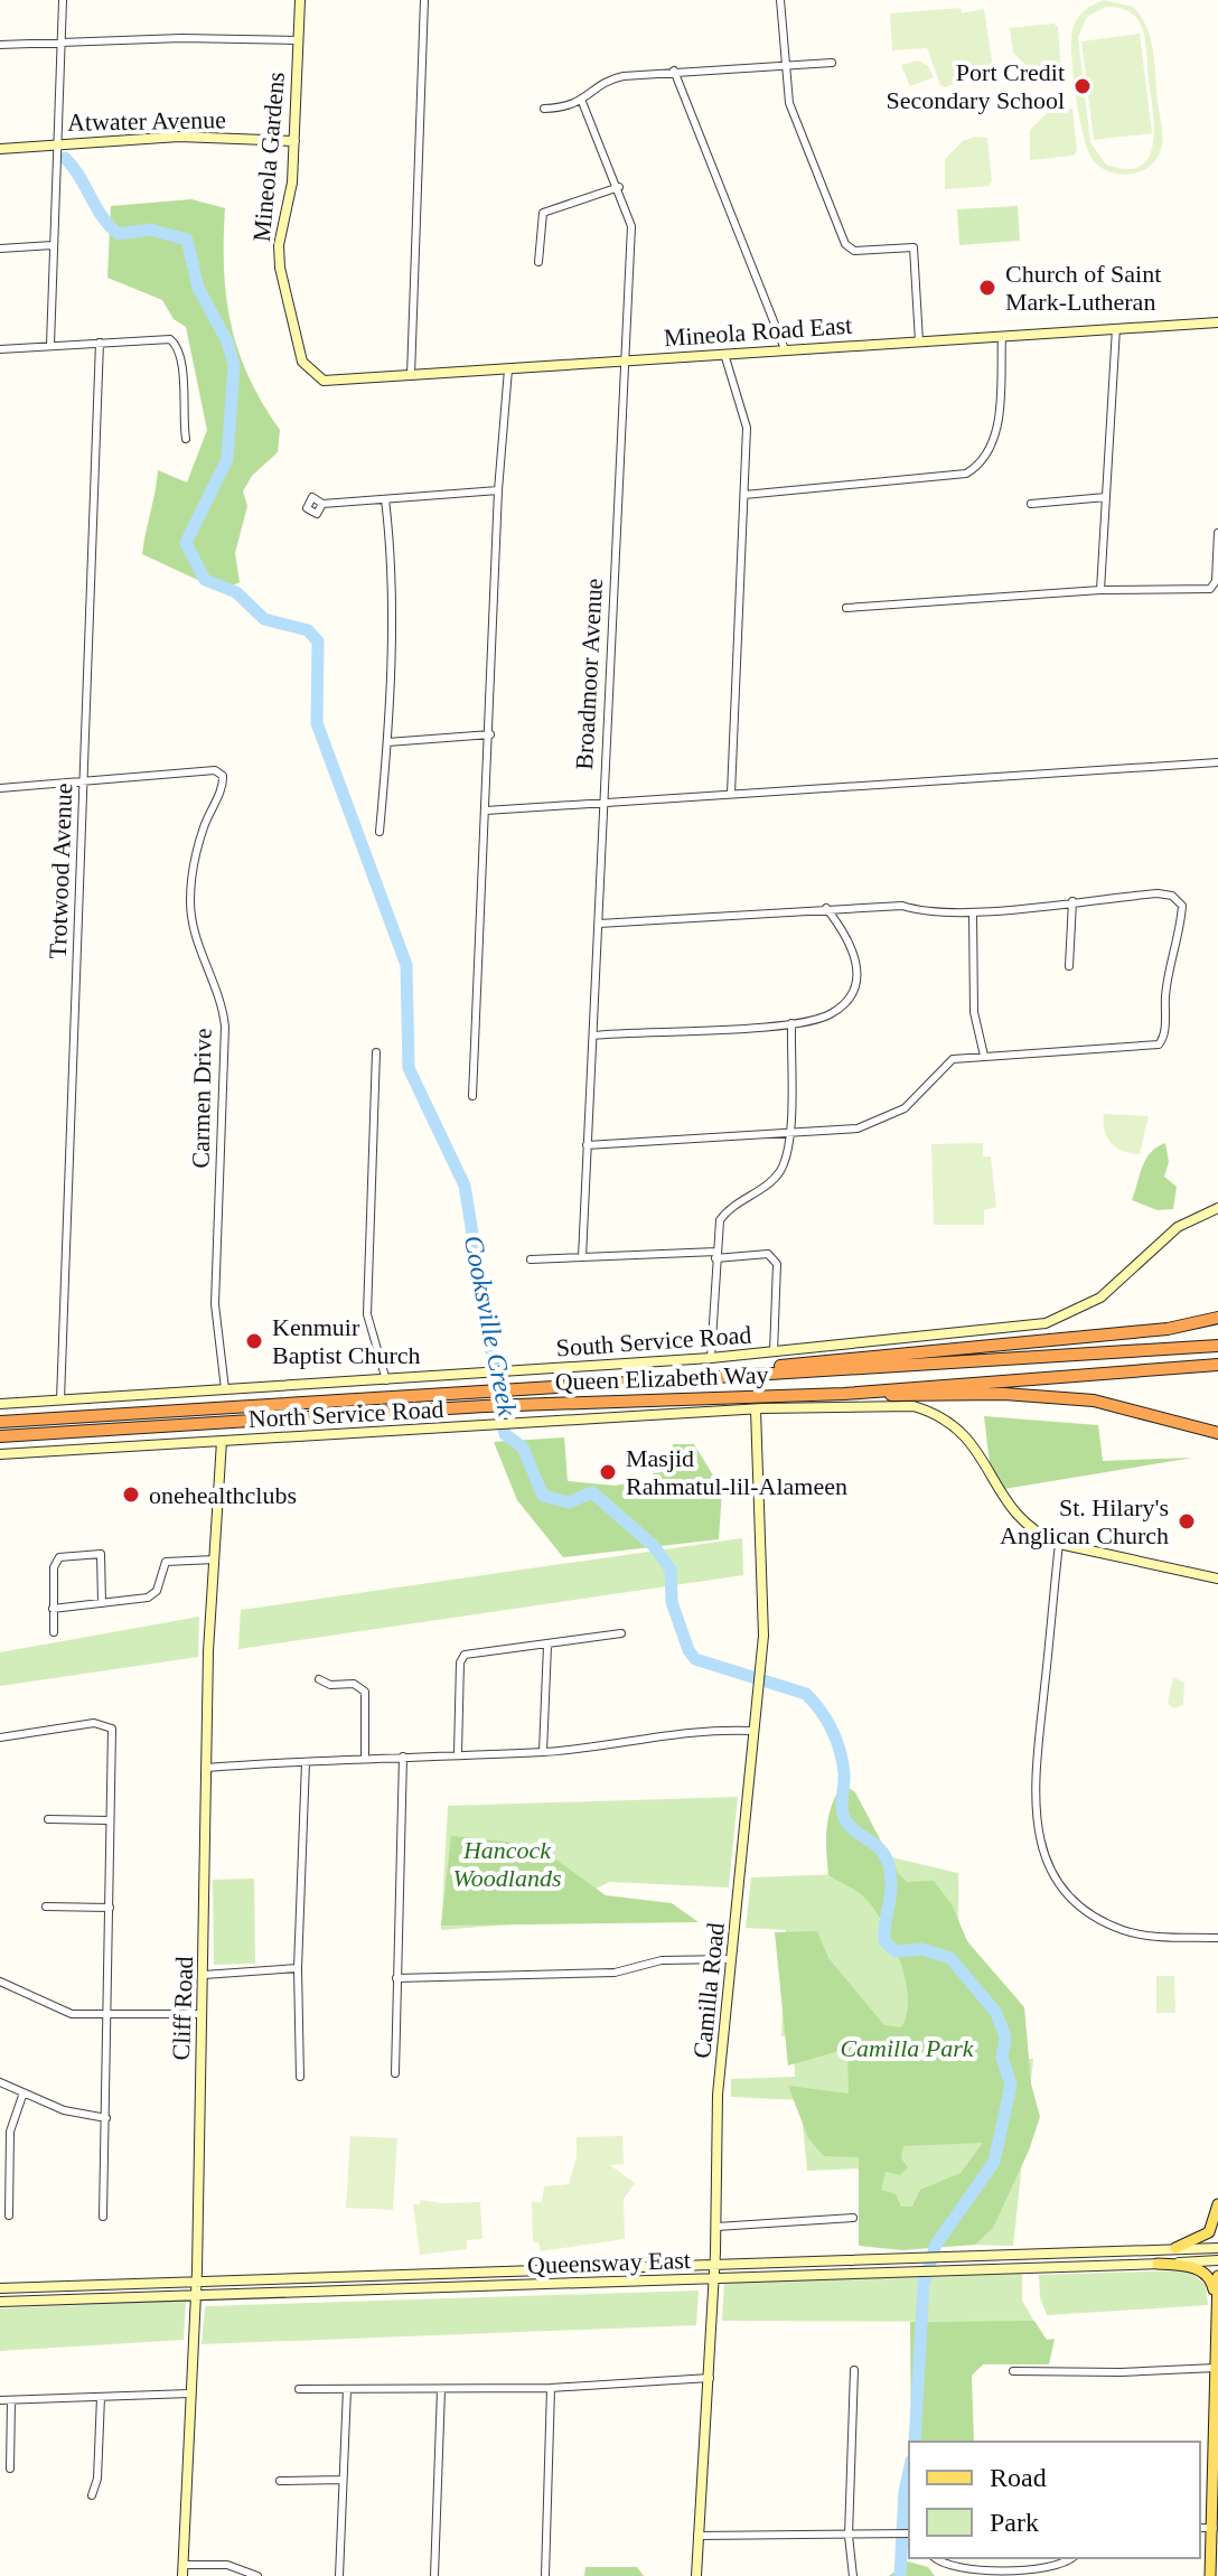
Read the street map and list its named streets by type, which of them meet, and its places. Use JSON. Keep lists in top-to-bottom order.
{
  "streets": {
    "highway": ["Queen Elizabeth Way"],
    "street": [
      "Atwater Avenue",
      "Mineola Gardens",
      "Mineola Road East",
      "Broadmoor Avenue",
      "Trotwood Avenue",
      "Carmen Drive",
      "South Service Road",
      "North Service Road",
      "Camilla Road",
      "Cliff Road",
      "Queensway East"
    ]
  },
  "crossings": [
    ["Atwater Avenue", "Mineola Gardens"],
    ["Mineola Gardens", "Mineola Road East"],
    ["Mineola Road East", "Broadmoor Avenue"],
    ["Trotwood Avenue", "Carmen Drive"],
    ["Trotwood Avenue", "South Service Road"],
    ["Carmen Drive", "South Service Road"],
    ["North Service Road", "Camilla Road"],
    ["North Service Road", "Cliff Road"],
    ["Camilla Road", "Queensway East"],
    ["Cliff Road", "Queensway East"]
  ],
  "water": ["Cooksville Creek"],
  "parks": ["Hancock Woodlands", "Camilla Park"],
  "places": [
    "Port Credit Secondary School",
    "Church of Saint Mark-Lutheran",
    "Kenmuir Baptist Church",
    "Masjid Rahmatul-lil-Alameen",
    "onehealthclubs",
    "St. Hilary's Anglican Church"
  ],
  "legend": ["Road", "Park"]
}
